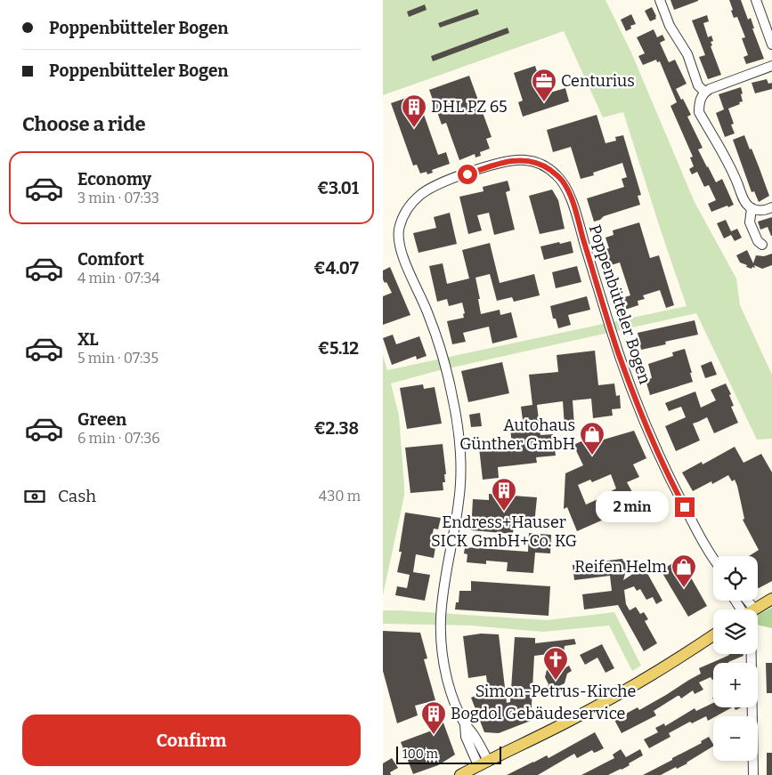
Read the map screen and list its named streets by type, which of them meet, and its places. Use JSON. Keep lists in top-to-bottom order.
{
  "streets": {
    "street": ["Poppenbütteler Bogen"]
  },
  "places": {
    "office": ["Centurius"],
    "building": ["DHL PZ 65", "Endress+Hauser SICK GmbH+Co. KG", "Bogdol Gebäudeservice"],
    "shop": ["Autohaus Günther GmbH", "Reifen Helm"],
    "church": ["Simon-Petrus-Kirche"]
  },
  "scale_bar": "100 m",
  "page": {
    "banner": ["Poppenbütteler Bogen", "Poppenbütteler Bogen"],
    "heading": "Choose a ride",
    "list": [
      {
        "name": "Economy",
        "note": "3 min · 07:33",
        "value": "€3.01"
      },
      {
        "name": "Comfort",
        "note": "4 min · 07:34",
        "value": "€4.07"
      },
      {
        "name": "XL",
        "note": "5 min · 07:35",
        "value": "€5.12"
      },
      {
        "name": "Green",
        "note": "6 min · 07:36",
        "value": "€2.38"
      }
    ],
    "pay": ["Cash", "430 m"],
    "bubble": "2 min",
    "map_buttons": ["+", "−"],
    "buttons": "Confirm",
    "scale": "100 m"
  }
}
